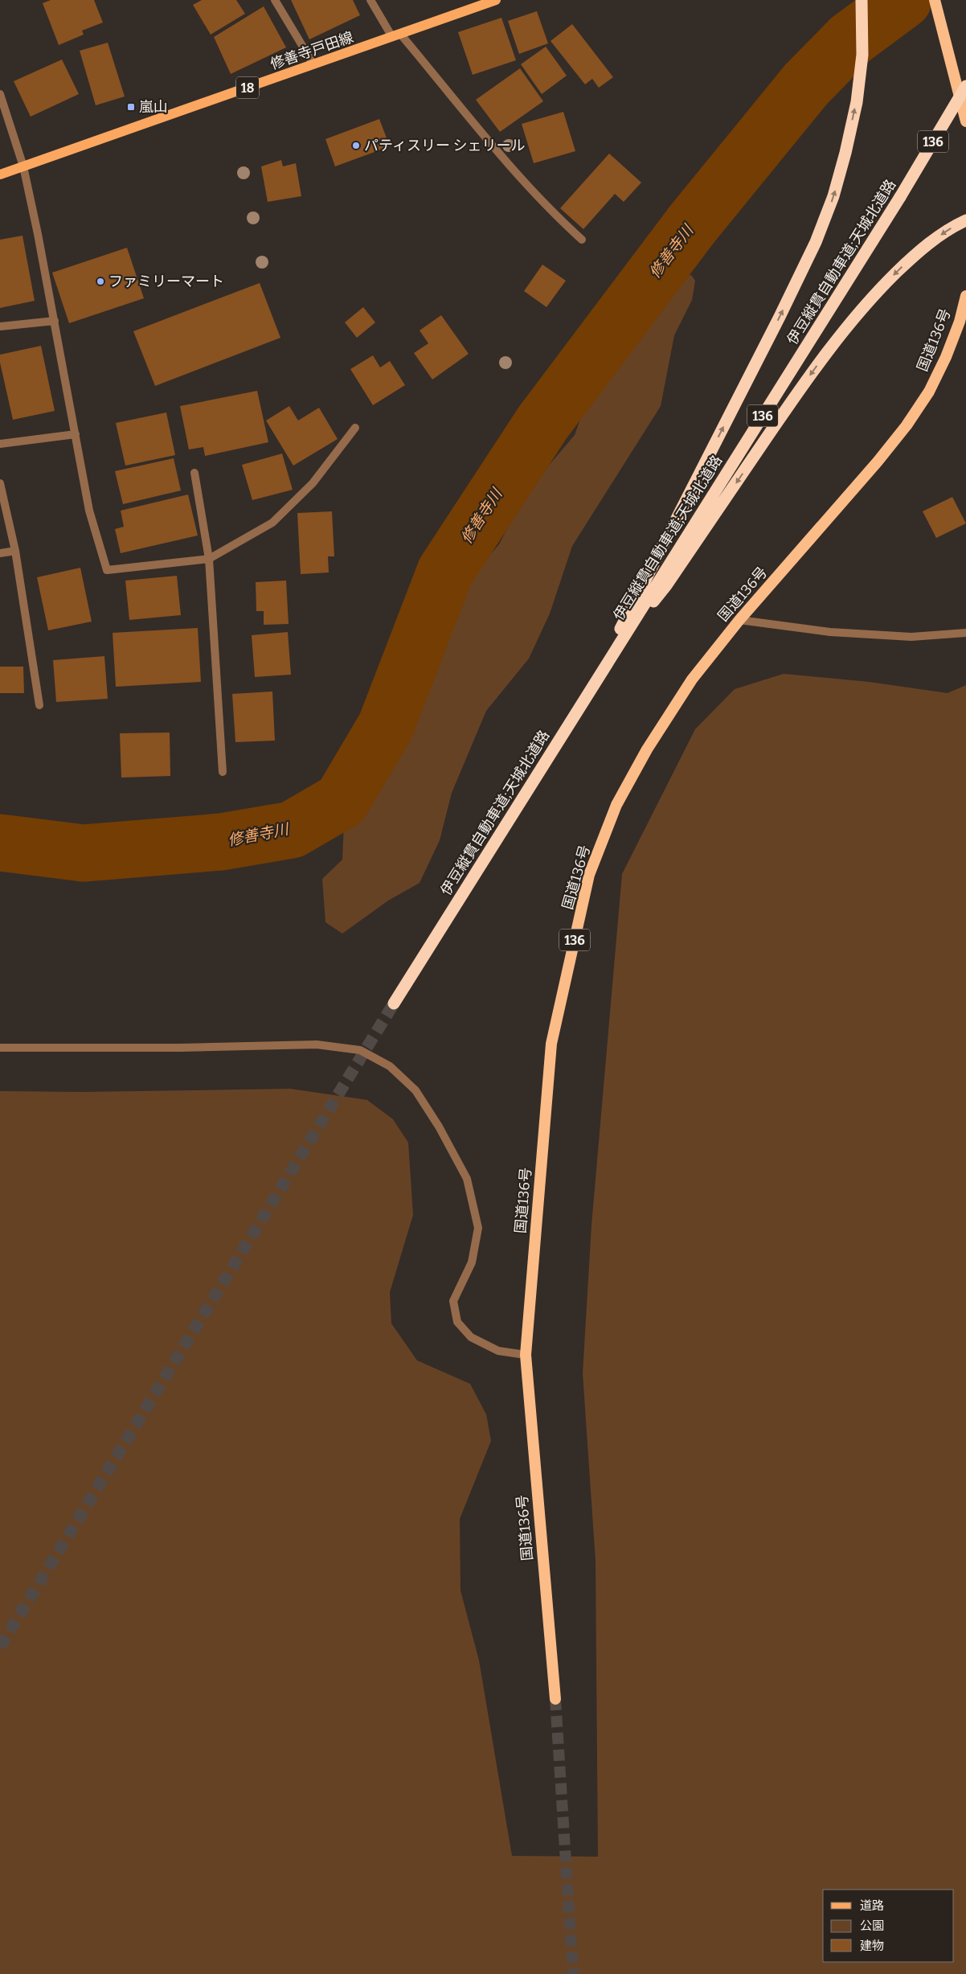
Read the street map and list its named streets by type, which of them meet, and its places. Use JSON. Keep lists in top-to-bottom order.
{
  "streets": {
    "highway": ["136", "伊豆縦貫自動車道;天城北道路", "国道136号"],
    "main road": ["修善寺戸田線", "18"]
  },
  "water": ["修善寺川"],
  "places": {
    "transit": ["嵐山"],
    "other": ["パティスリー シェリール", "ファミリーマート"]
  },
  "legend": ["道路", "公園", "建物"]
}
